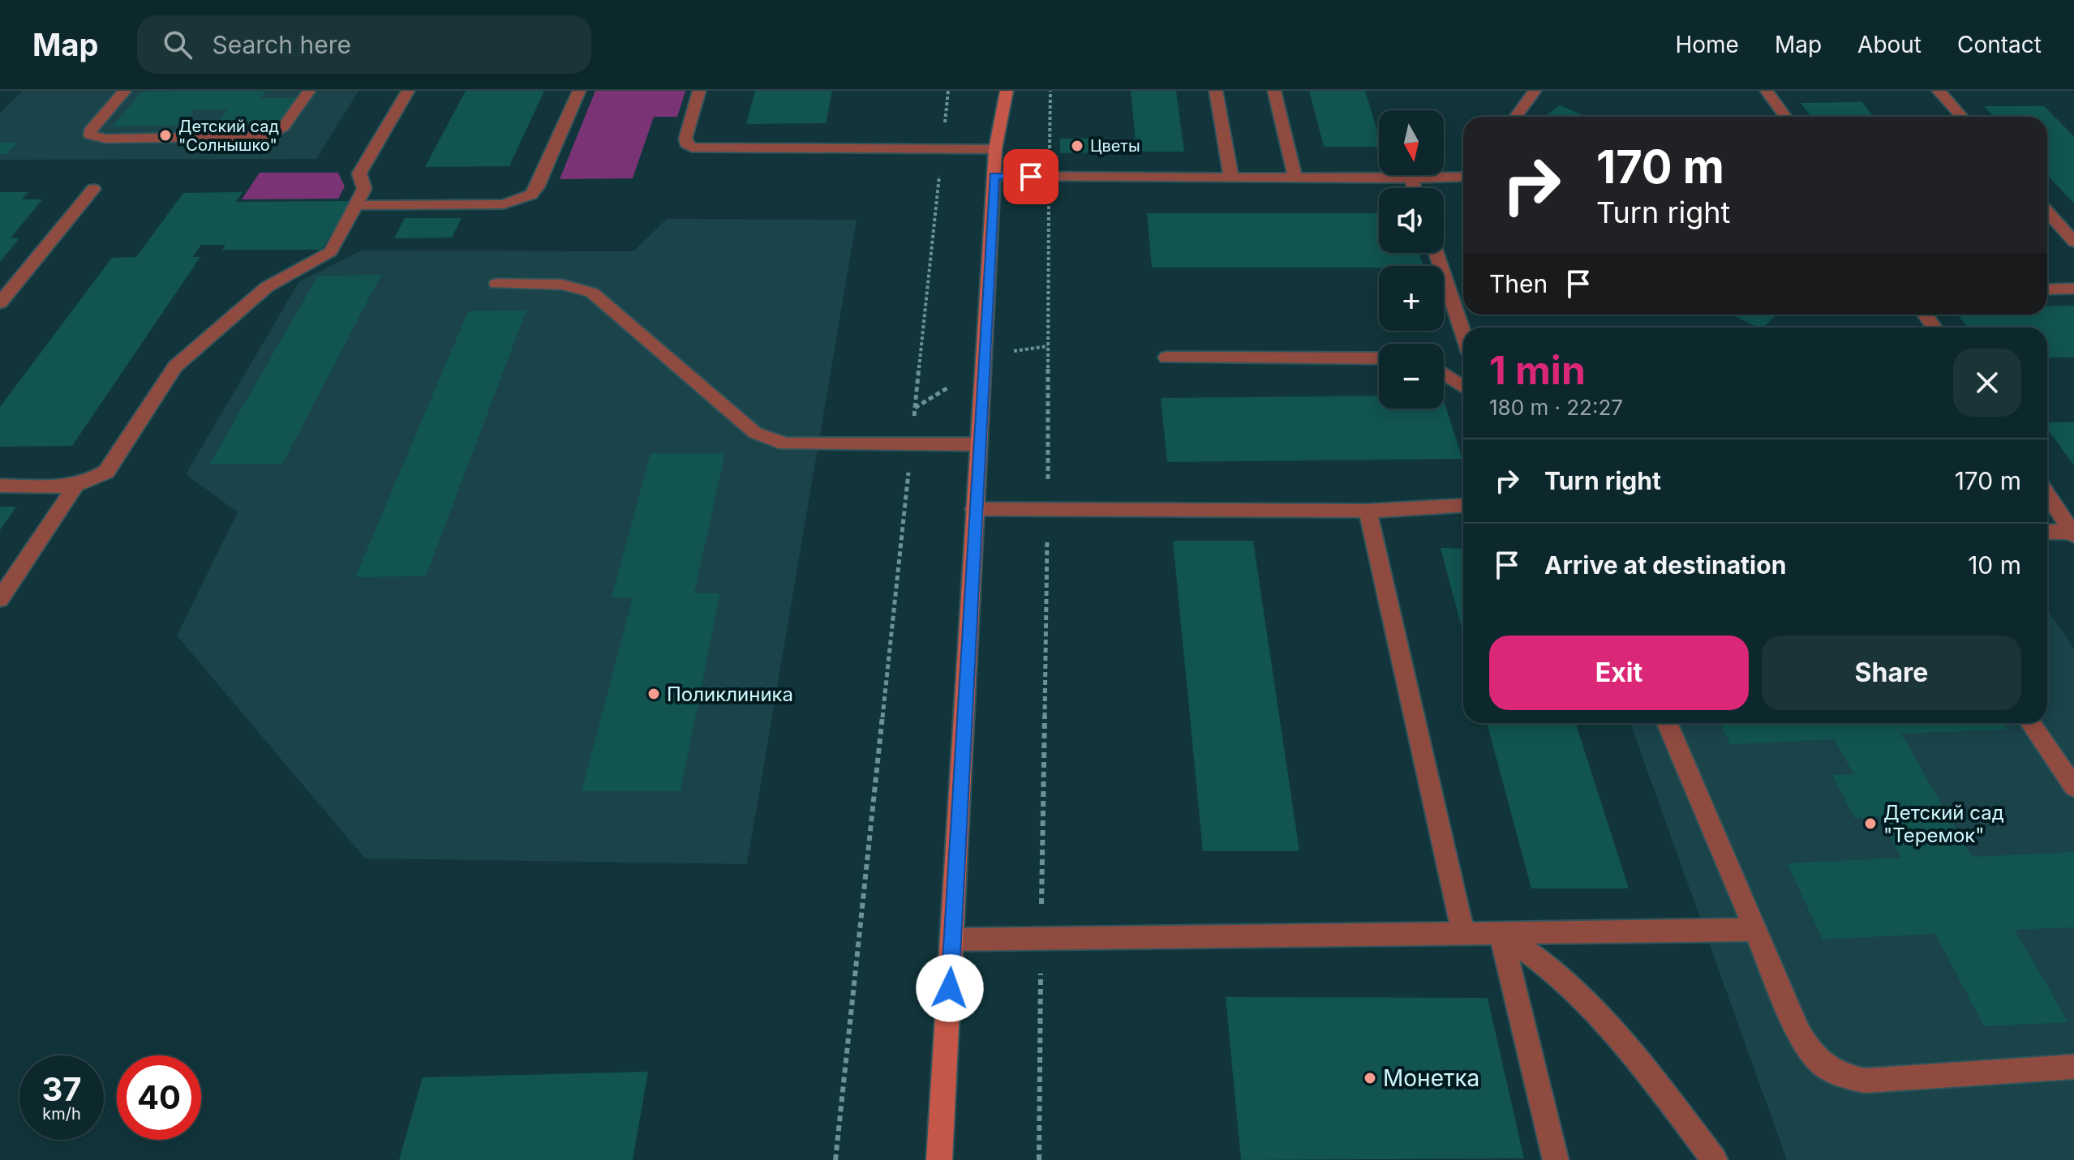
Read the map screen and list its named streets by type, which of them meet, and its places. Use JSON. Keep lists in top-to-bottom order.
{
  "places": [
    "Детский сад \"Солнышко\"",
    "Цветы",
    "Поликлиника",
    "Детский сад \"Теремок\"",
    "Монетка"
  ],
  "north": "bottom",
  "page": {
    "header": "Map",
    "search": "Search here",
    "nav": [
      "Home",
      "Map",
      "About",
      "Contact"
    ],
    "map_buttons": ["+", "−"],
    "turn": ["170 m", "Turn right"],
    "then": "Then",
    "heading": ["1 min", "180 m · 22:27"],
    "list": [
      {
        "name": "Turn right",
        "value": "170 m"
      },
      {
        "name": "Arrive at destination",
        "value": "10 m"
      }
    ],
    "buttons": ["Exit", "Share"],
    "speed": "37 km/h",
    "limit": "40"
  }
}
